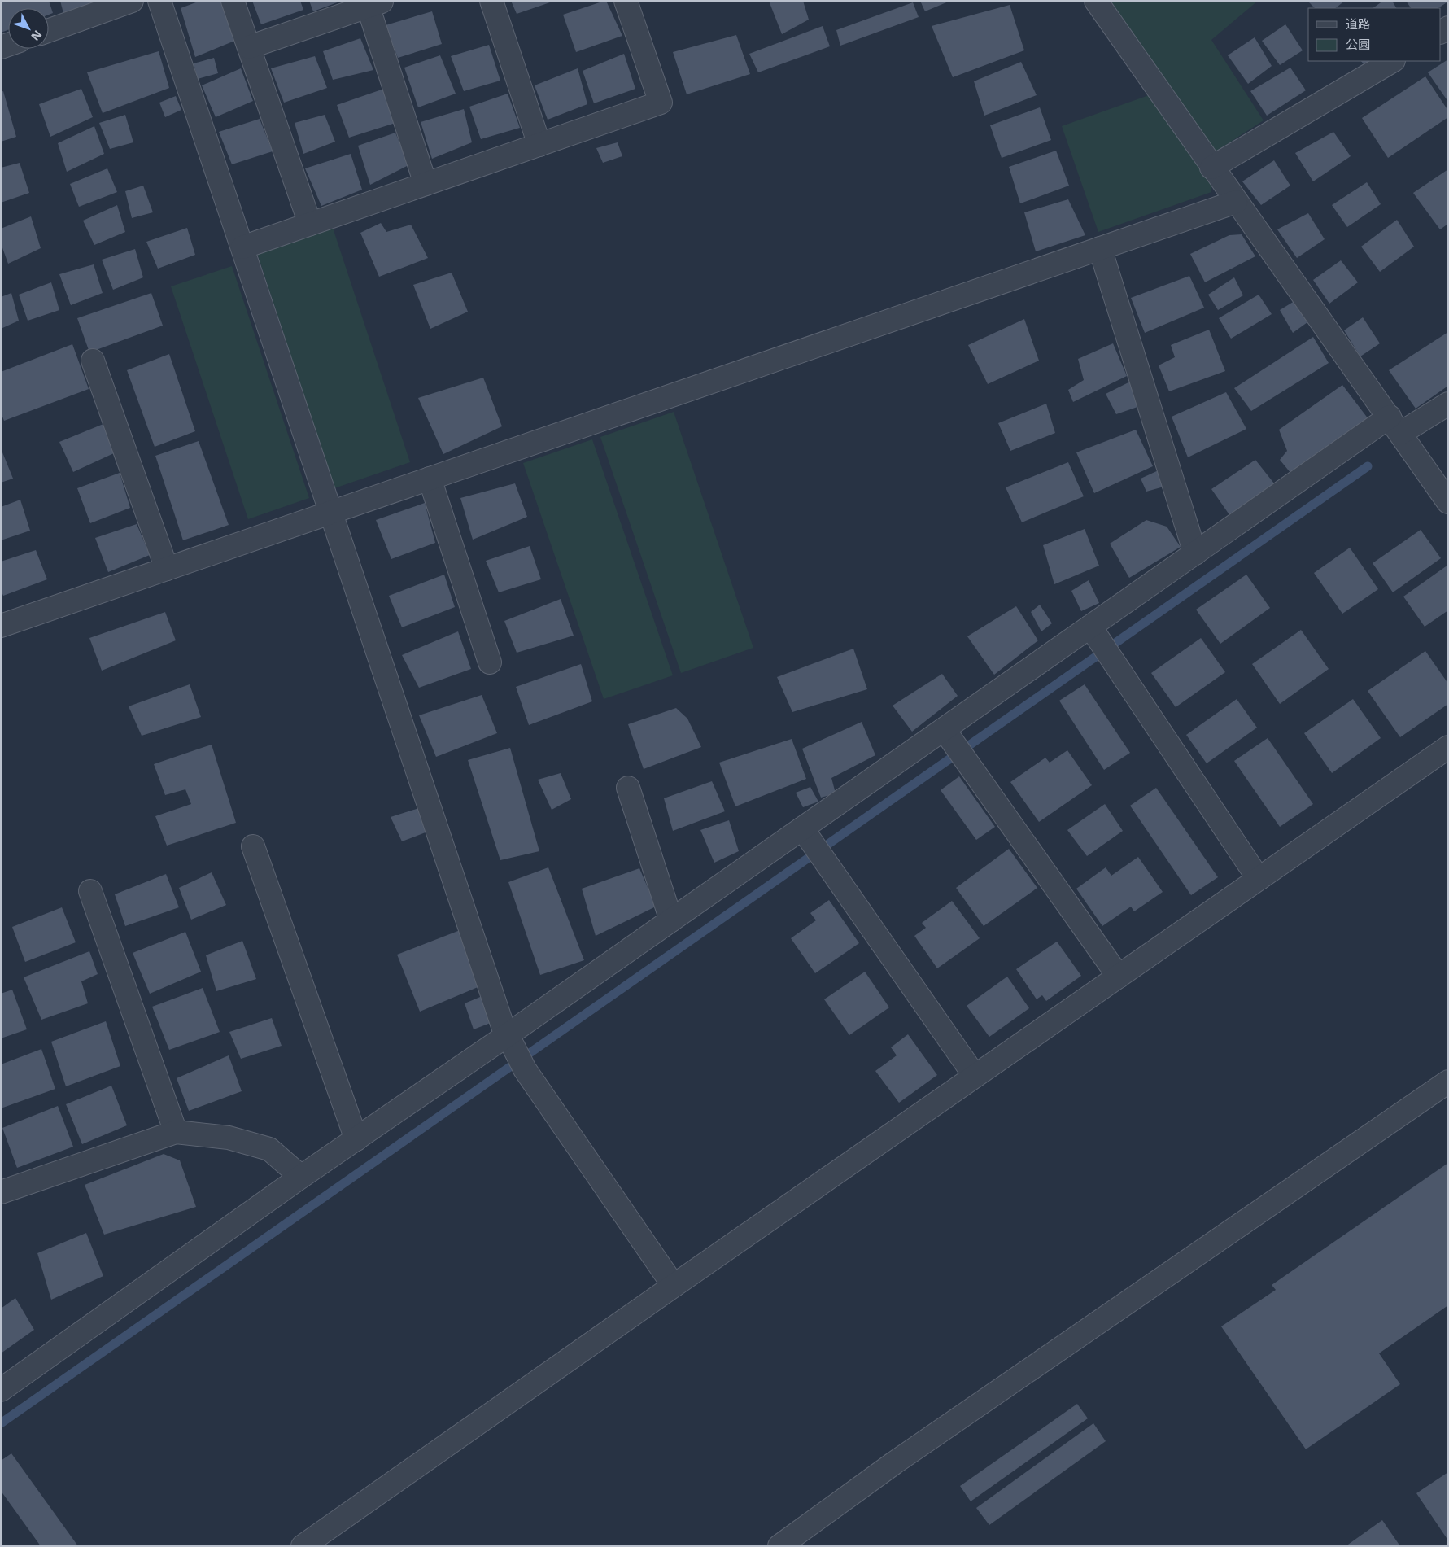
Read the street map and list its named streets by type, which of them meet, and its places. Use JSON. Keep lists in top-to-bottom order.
{
  "legend": ["道路", "公園"],
  "north": "bottom right"
}
